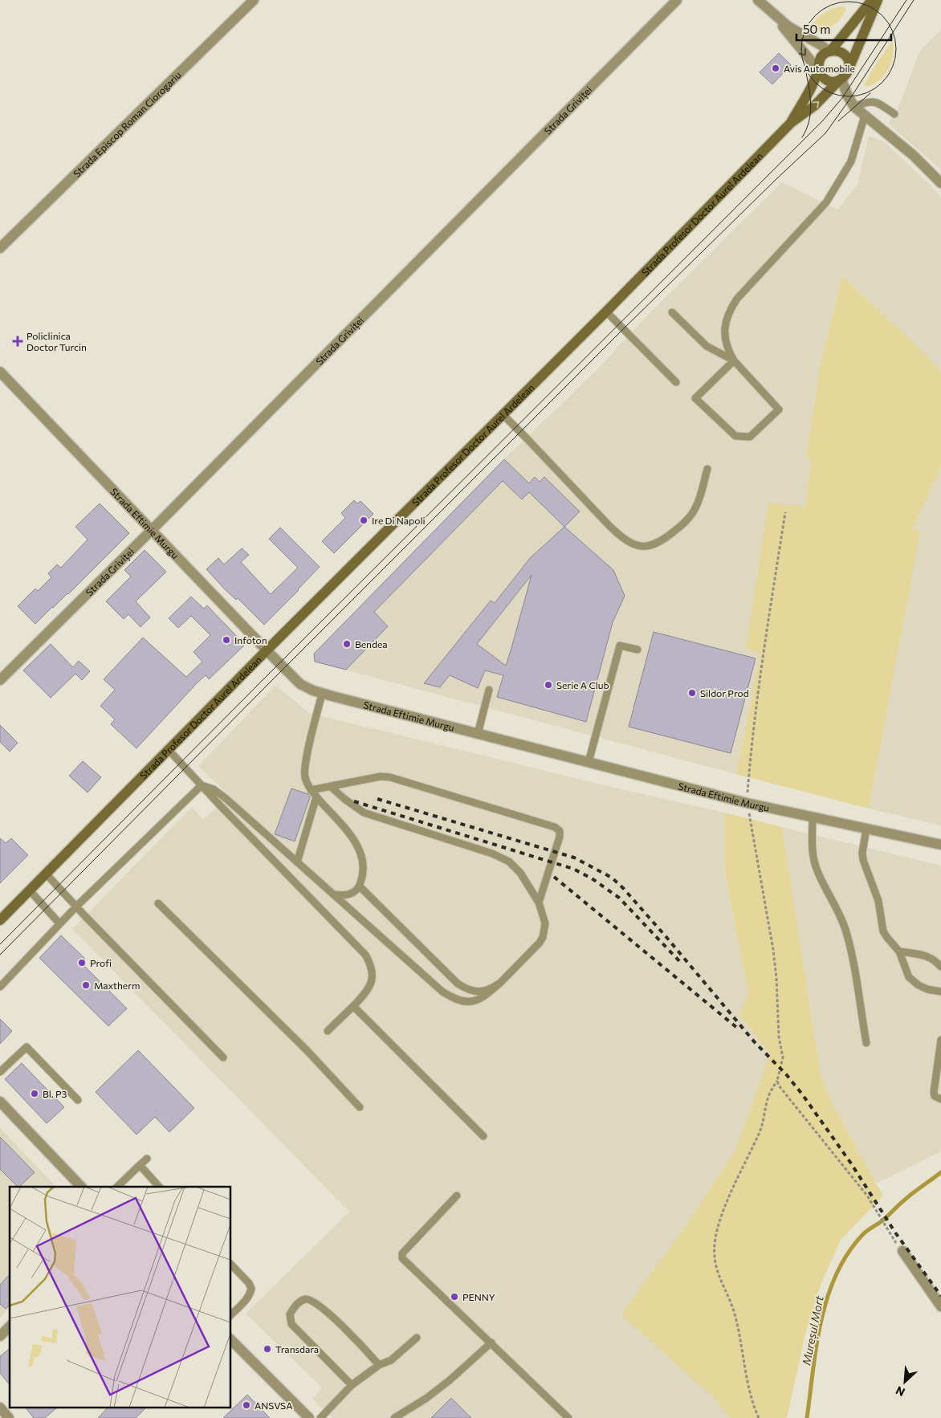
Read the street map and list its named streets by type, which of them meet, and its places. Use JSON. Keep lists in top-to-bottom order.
{
  "streets": {
    "main road": ["Strada Profesor Doctor Aurel Ardelean"],
    "street": ["Strada Griviței", "Strada Episcop Roman Ciorogariu", "Strada Eftimie Murgu"]
  },
  "crossings": [
    ["Strada Griviței", "Strada Eftimie Murgu"],
    ["Strada Profesor Doctor Aurel Ardelean", "Strada Eftimie Murgu"]
  ],
  "water": ["Mureșul Mort"],
  "places": {
    "other": [
      "Avis Automobile",
      "Ire Di Napoli",
      "Infoton",
      "Bendea",
      "Serie A Club",
      "Sildor Prod",
      "Profi",
      "Maxtherm",
      "Bl. P3",
      "PENNY",
      "Transdara",
      "ANSVSA"
    ],
    "health": ["Policlinica Doctor Turcin"]
  },
  "scale_bar": "50 m",
  "north": "bottom left"
}
